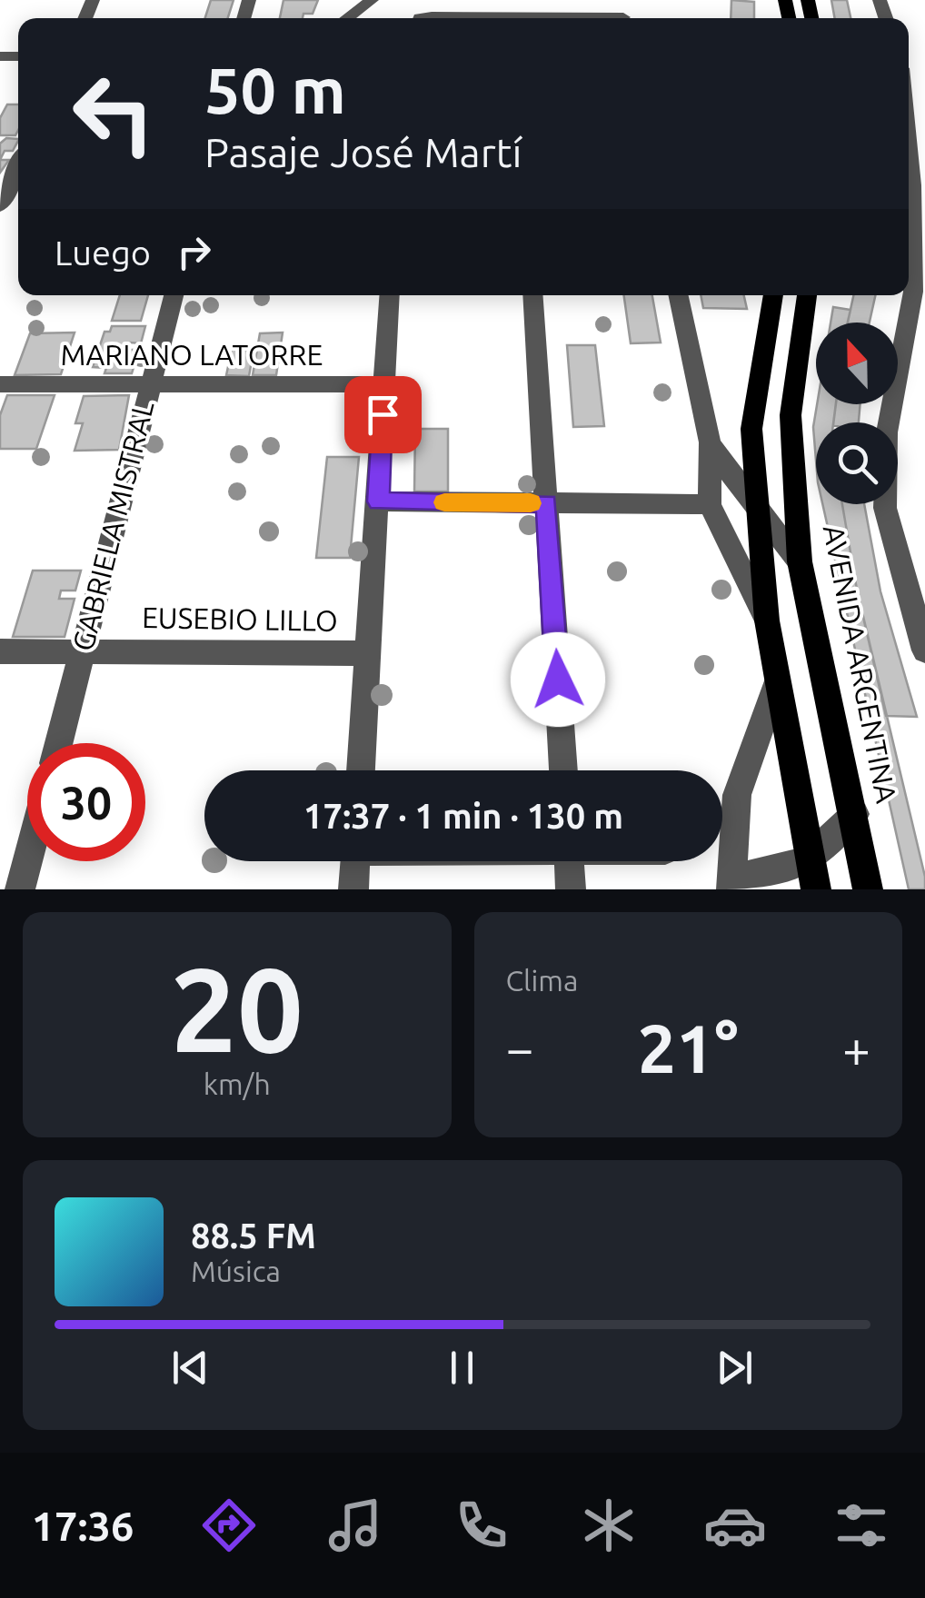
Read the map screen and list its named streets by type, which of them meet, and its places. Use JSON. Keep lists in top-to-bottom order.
{
  "streets": {
    "main road": ["AVENIDA ARGENTINA"],
    "street": ["MARIANO LATORRE", "GABRIELA MISTRAL", "EUSEBIO LILLO"]
  },
  "crossings": [
    ["MARIANO LATORRE", "GABRIELA MISTRAL"],
    ["GABRIELA MISTRAL", "EUSEBIO LILLO"]
  ],
  "north": "top",
  "page": {
    "turn": ["50 m", "Pasaje José Martí"],
    "then": "Luego",
    "limit": "30",
    "trip": "17:37 · 1 min · 130 m",
    "tile": [
      ["20", "km/h"],
      "Clima"
    ],
    "heat": ["−", "21°", "+"],
    "song": ["88.5 FM", "Música"],
    "tabs": "17:36"
  }
}
